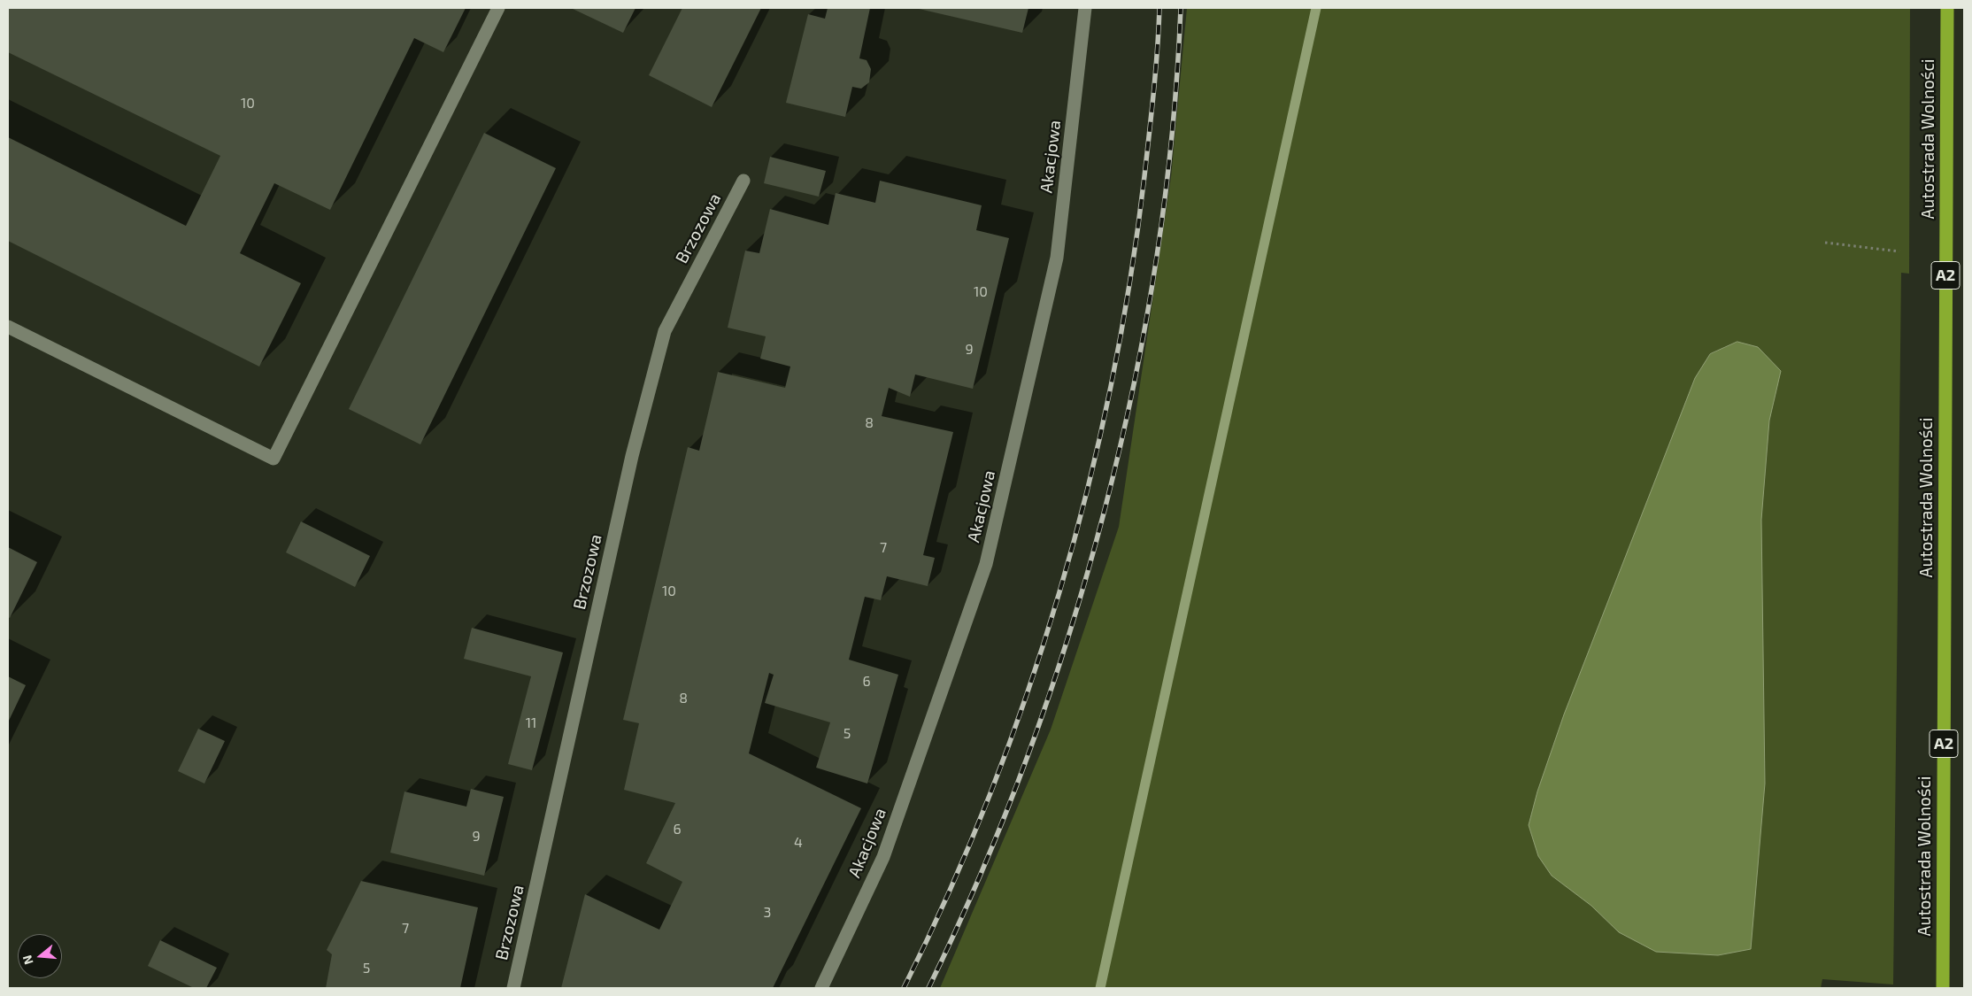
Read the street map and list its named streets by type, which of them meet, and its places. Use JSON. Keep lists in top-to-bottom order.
{
  "streets": {
    "highway": ["Autostrada Wolności", "A2"],
    "street": ["Akacjowa", "Brzozowa"]
  },
  "house_numbers": [
    "10",
    "10",
    "9",
    "8",
    "7",
    "10",
    "6",
    "8",
    "11",
    "5",
    "6",
    "9",
    "4",
    "3",
    "7",
    "5"
  ],
  "north": "left"
}
